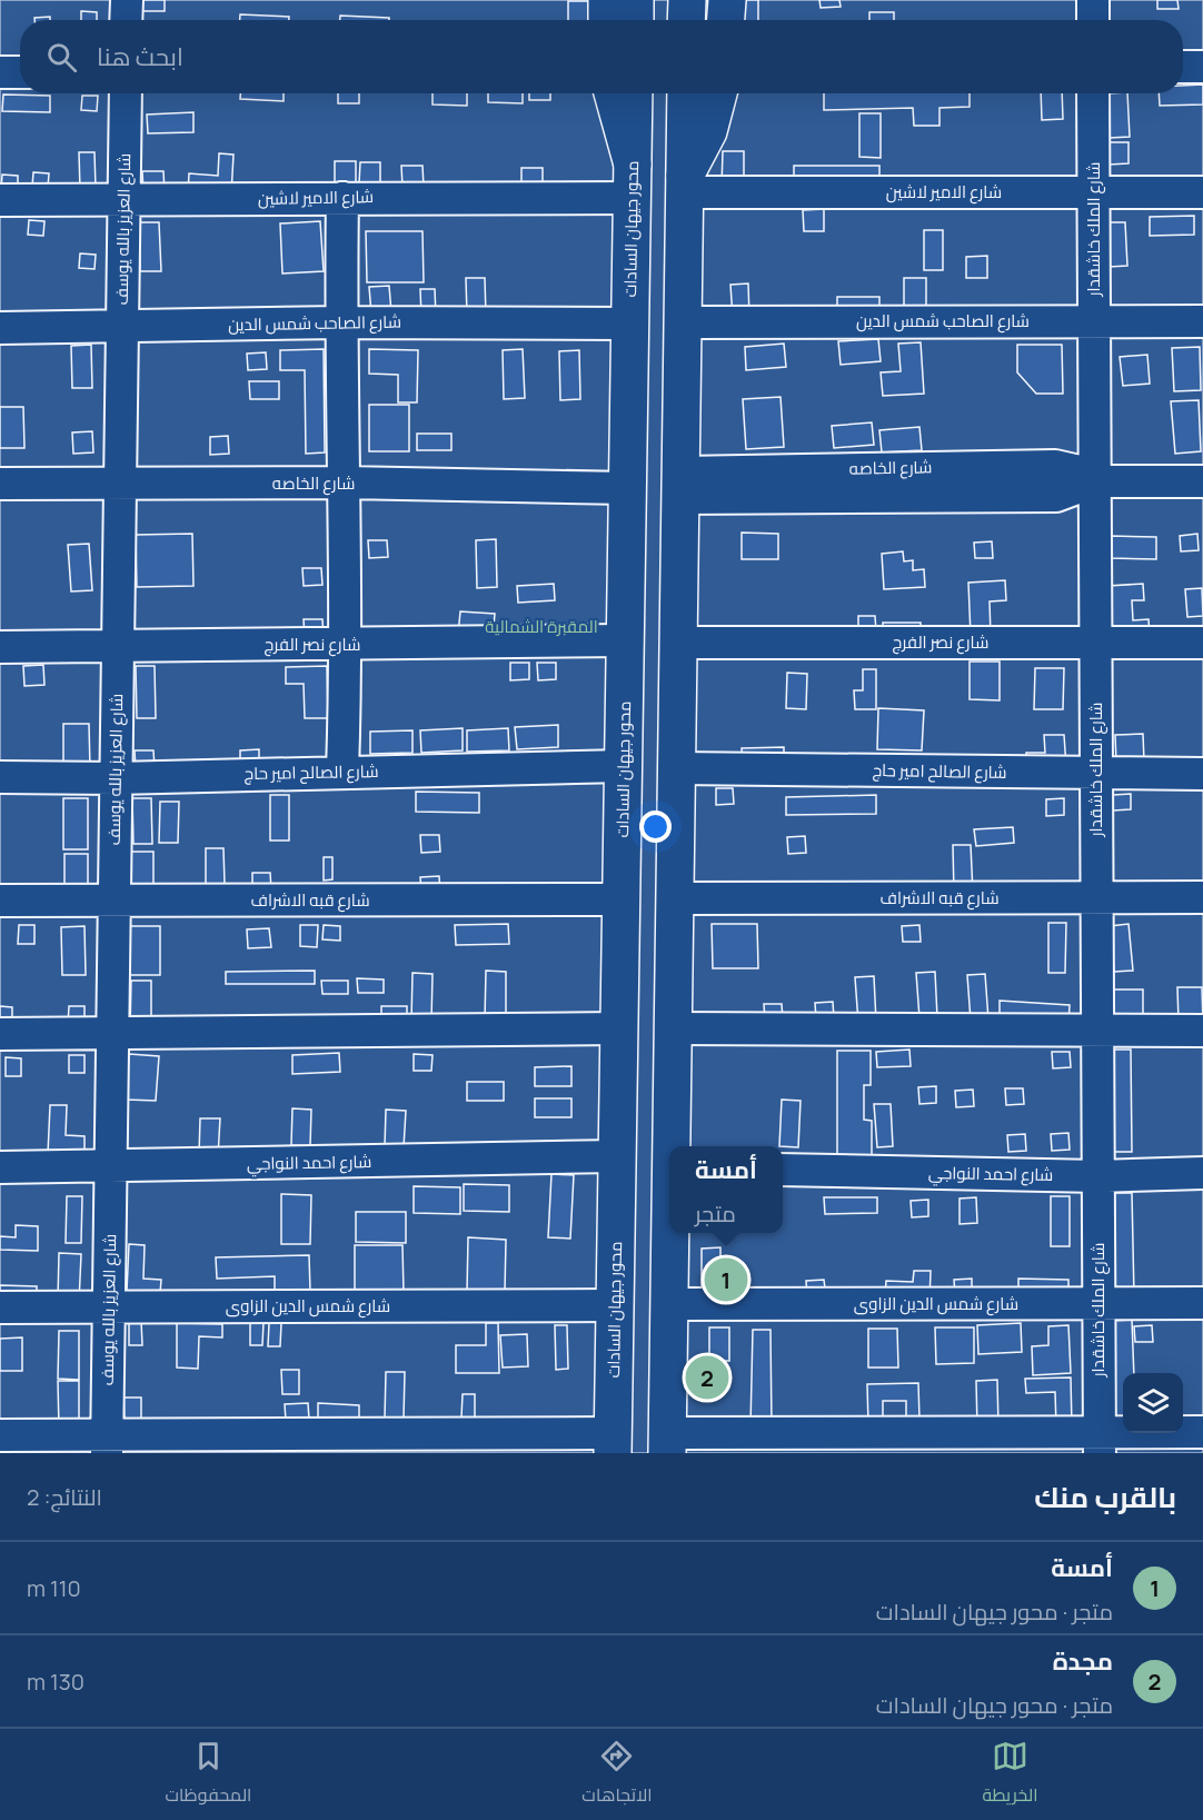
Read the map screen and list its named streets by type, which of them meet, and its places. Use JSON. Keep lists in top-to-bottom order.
{
  "streets": {
    "main road": ["محور جيهان السادات"],
    "street": [
      "شارع الامير لاشين",
      "شارع العزيز بالله يوسف",
      "شارع الملك خاشقدار",
      "شارع الصاحب شمس الدين",
      "شارع الخاصه",
      "شارع نصر الفرج",
      "شارع الصالح امير حاج",
      "شارع قبه الاشراف",
      "شارع احمد النواجي",
      "شارع شمس الدين الزاوى"
    ]
  },
  "crossings": [
    ["شارع الامير لاشين", "شارع العزيز بالله يوسف"],
    ["شارع الامير لاشين", "محور جيهان السادات"],
    ["شارع الامير لاشين", "شارع الملك خاشقدار"],
    ["شارع العزيز بالله يوسف", "شارع الصاحب شمس الدين"],
    ["شارع العزيز بالله يوسف", "شارع الخاصه"],
    ["شارع العزيز بالله يوسف", "شارع نصر الفرج"],
    ["شارع العزيز بالله يوسف", "شارع الصالح امير حاج"],
    ["شارع العزيز بالله يوسف", "شارع قبه الاشراف"],
    ["شارع العزيز بالله يوسف", "شارع احمد النواجي"],
    ["شارع العزيز بالله يوسف", "شارع شمس الدين الزاوى"],
    ["محور جيهان السادات", "شارع الصاحب شمس الدين"],
    ["محور جيهان السادات", "شارع الخاصه"],
    ["محور جيهان السادات", "شارع نصر الفرج"],
    ["محور جيهان السادات", "شارع الصالح امير حاج"],
    ["محور جيهان السادات", "شارع قبه الاشراف"],
    ["محور جيهان السادات", "شارع احمد النواجي"],
    ["محور جيهان السادات", "شارع شمس الدين الزاوى"],
    ["شارع الملك خاشقدار", "شارع الصاحب شمس الدين"],
    ["شارع الملك خاشقدار", "شارع الخاصه"],
    ["شارع الملك خاشقدار", "شارع نصر الفرج"],
    ["شارع الملك خاشقدار", "شارع الصالح امير حاج"],
    ["شارع الملك خاشقدار", "شارع قبه الاشراف"],
    ["شارع الملك خاشقدار", "شارع احمد النواجي"],
    ["شارع الملك خاشقدار", "شارع شمس الدين الزاوى"]
  ],
  "parks": ["المقبرة الشمالية"],
  "page": {
    "search": "ابحث هنا",
    "popup": ["أمسة", "متجر"],
    "pins": ["1", "2"],
    "heading": ["بالقرب منك", "النتائج: 2"],
    "list": [
      {
        "mark": "1",
        "name": "أمسة",
        "note": "متجر · محور جيهان السادات",
        "value": "110 m"
      },
      {
        "mark": "2",
        "name": "مجدة",
        "note": "متجر · محور جيهان السادات",
        "value": "130 m"
      }
    ],
    "nav": ["الخريطة", "الاتجاهات", "المحفوظات"]
  }
}
